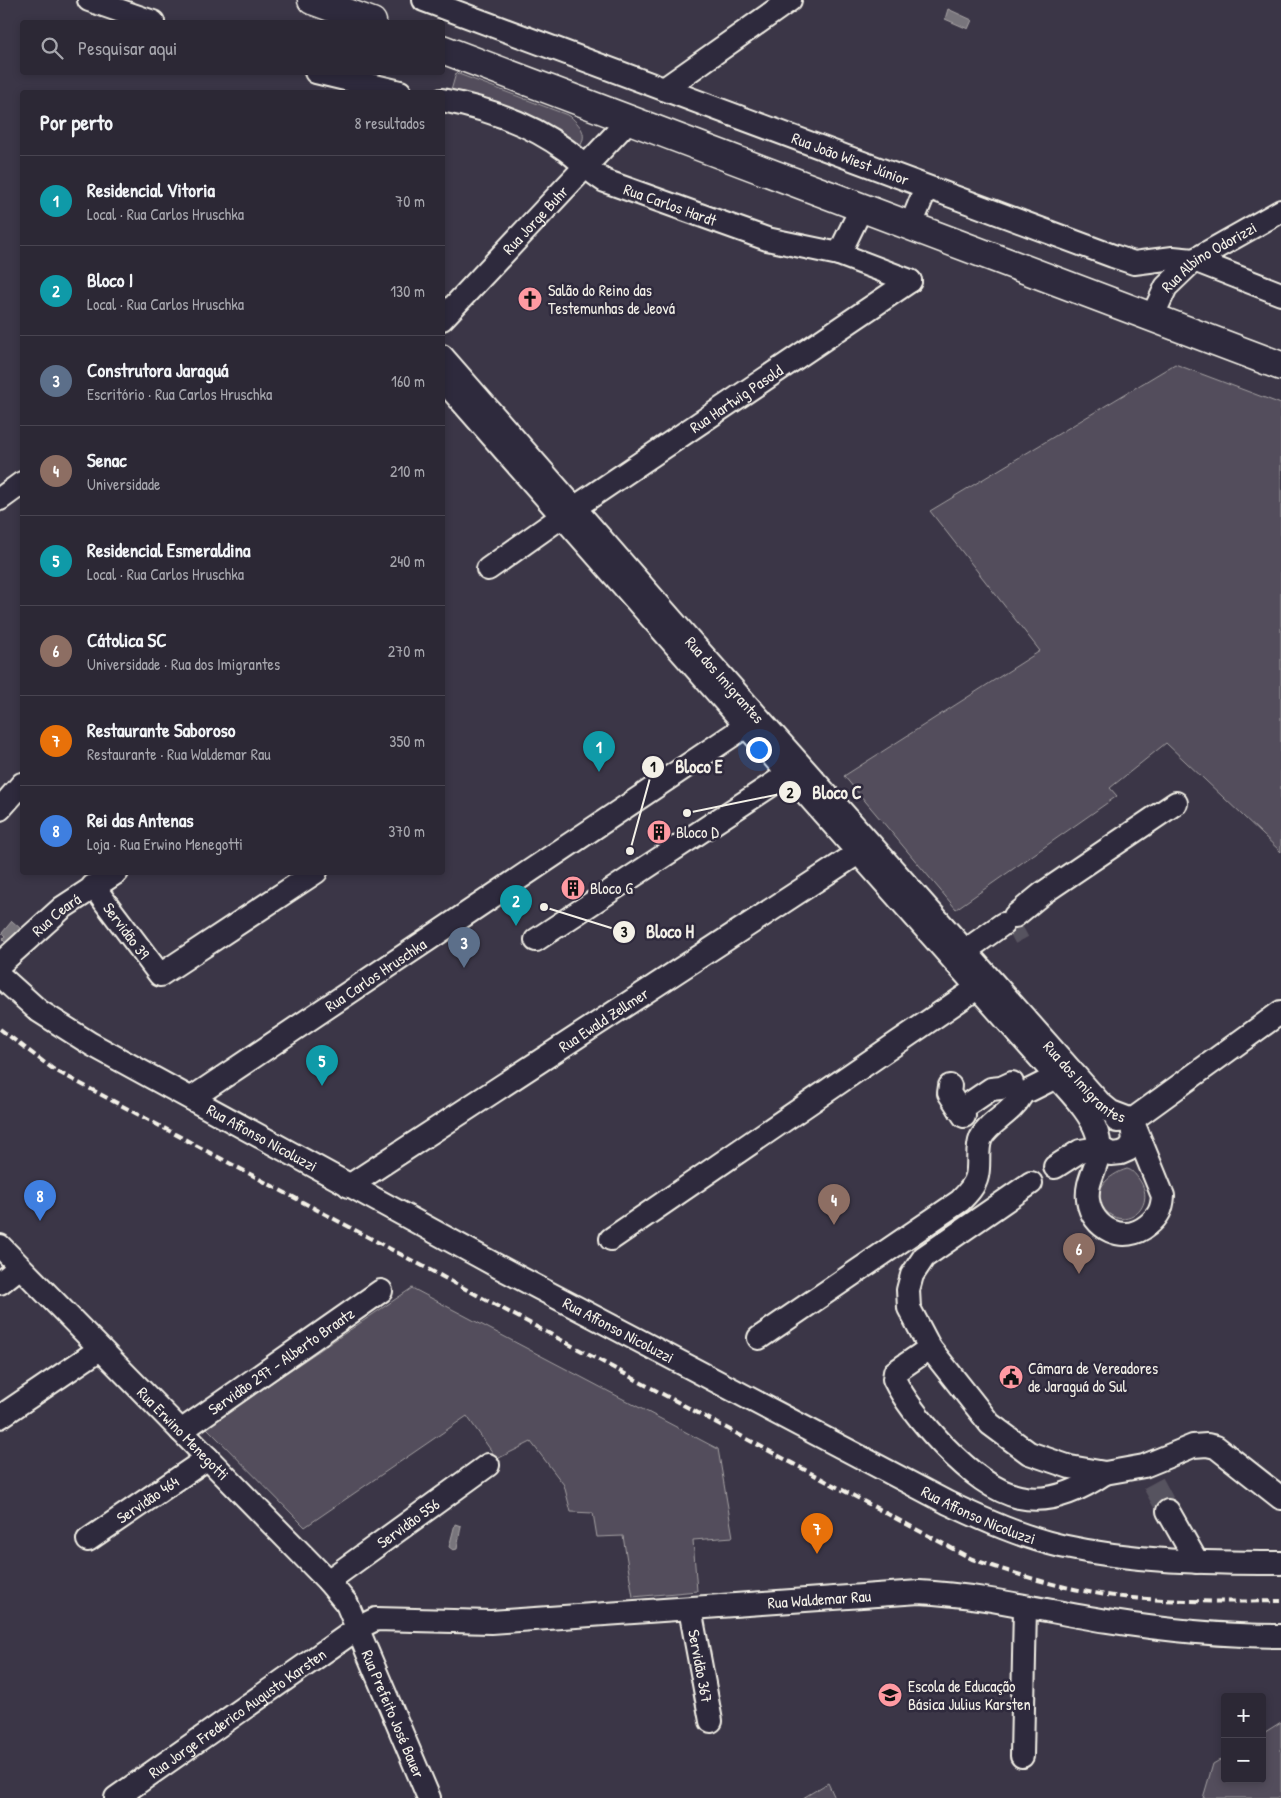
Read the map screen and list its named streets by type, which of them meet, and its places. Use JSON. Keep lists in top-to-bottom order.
{
  "streets": {
    "street": [
      "Rua João Wiest Júnior",
      "Rua Carlos Hardt",
      "Rua Jorge Buhr",
      "Rua Albino Odorizzi",
      "Rua Hartwig Pasold",
      "Rua dos Imigrantes",
      "Rua Ceará",
      "Servidão 39",
      "Rua Carlos Hruschka",
      "Rua Ewald Zellmer",
      "Rua Affonso Nicoluzzi",
      "Servidão 297 - Alberto Braatz",
      "Rua Erwino Menegotti",
      "Servidão 464",
      "Servidão 556",
      "Rua Waldemar Rau",
      "Servidão 367",
      "Rua Jorge Frederico Augusto Karsten",
      "Rua Prefeito José Bauer"
    ]
  },
  "crossings": [
    ["Rua João Wiest Júnior", "Rua Albino Odorizzi"],
    ["Rua Carlos Hardt", "Rua Jorge Buhr"],
    ["Rua Carlos Hardt", "Rua Hartwig Pasold"],
    ["Rua Hartwig Pasold", "Rua dos Imigrantes"],
    ["Rua dos Imigrantes", "Rua Carlos Hruschka"],
    ["Rua dos Imigrantes", "Rua Ewald Zellmer"],
    ["Rua Ceará", "Servidão 39"],
    ["Rua Carlos Hruschka", "Rua Affonso Nicoluzzi"],
    ["Rua Ewald Zellmer", "Rua Affonso Nicoluzzi"],
    ["Servidão 297 - Alberto Braatz", "Rua Erwino Menegotti"],
    ["Rua Erwino Menegotti", "Servidão 464"],
    ["Rua Erwino Menegotti", "Servidão 556"],
    ["Rua Erwino Menegotti", "Rua Waldemar Rau"],
    ["Rua Erwino Menegotti", "Rua Jorge Frederico Augusto Karsten"],
    ["Rua Erwino Menegotti", "Rua Prefeito José Bauer"],
    ["Rua Waldemar Rau", "Servidão 367"],
    ["Rua Waldemar Rau", "Rua Jorge Frederico Augusto Karsten"],
    ["Rua Waldemar Rau", "Rua Prefeito José Bauer"],
    ["Rua Jorge Frederico Augusto Karsten", "Rua Prefeito José Bauer"]
  ],
  "places": {
    "church": ["Salão do Reino das Testemunhas de Jeová"],
    "other": ["Bloco C", "Bloco E", "Bloco H"],
    "building": ["Bloco D", "Bloco G"],
    "public building": ["Câmara de Vereadores de Jaraguá do Sul"],
    "school or university": ["Escola de Educação Básica Julius Karsten"]
  },
  "page": {
    "search": "Pesquisar aqui",
    "heading": ["Por perto", "8 resultados"],
    "list": [
      {
        "mark": "1",
        "name": "Residencial Vitoria",
        "note": "Local · Rua Carlos Hruschka",
        "value": "70 m"
      },
      {
        "mark": "2",
        "name": "Bloco I",
        "note": "Local · Rua Carlos Hruschka",
        "value": "130 m"
      },
      {
        "mark": "3",
        "name": "Construtora Jaraguá",
        "note": "Escritório · Rua Carlos Hruschka",
        "value": "160 m"
      },
      {
        "mark": "4",
        "name": "Senac",
        "note": "Universidade",
        "value": "210 m"
      },
      {
        "mark": "5",
        "name": "Residencial Esmeraldina",
        "note": "Local · Rua Carlos Hruschka",
        "value": "240 m"
      },
      {
        "mark": "6",
        "name": "Cátolica SC",
        "note": "Universidade · Rua dos Imigrantes",
        "value": "270 m"
      },
      {
        "mark": "7",
        "name": "Restaurante Saboroso",
        "note": "Restaurante · Rua Waldemar Rau",
        "value": "350 m"
      },
      {
        "mark": "8",
        "name": "Rei das Antenas",
        "note": "Loja · Rua Erwino Menegotti",
        "value": "370 m"
      }
    ],
    "pins": [
      "1",
      "2",
      "3",
      "5",
      "8",
      "4",
      "6",
      "7"
    ],
    "map_buttons": ["+", "−"]
  }
}
